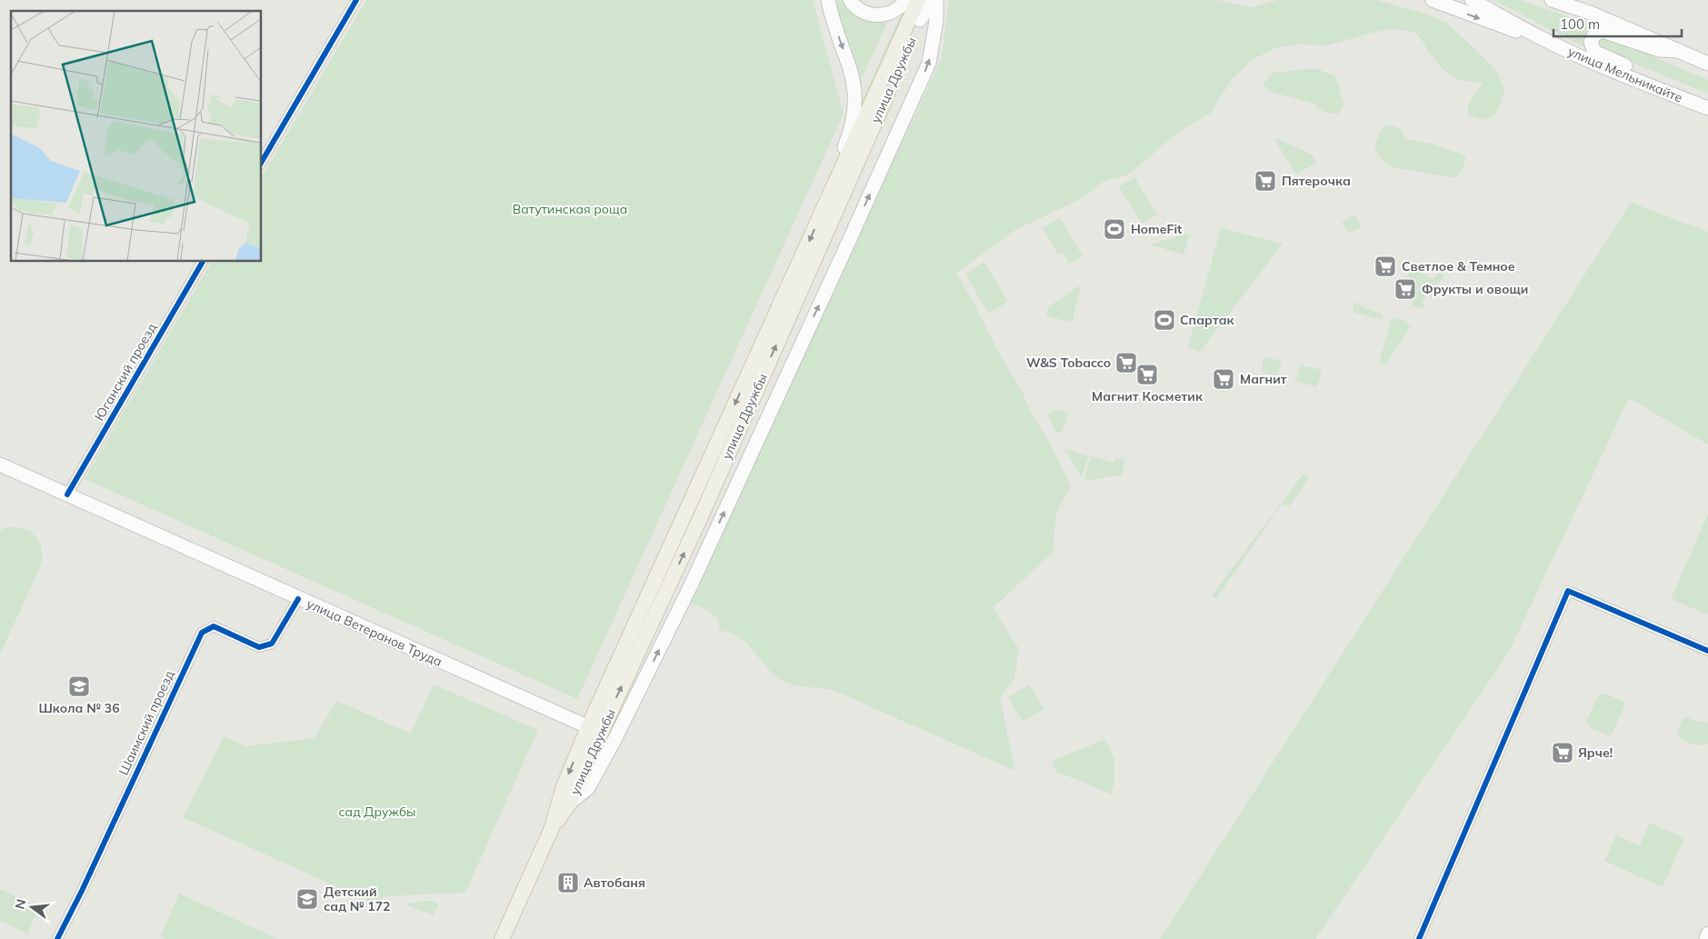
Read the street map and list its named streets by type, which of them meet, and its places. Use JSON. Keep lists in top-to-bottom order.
{
  "streets": {
    "main road": ["улица Мельникайте", "улица Дружбы", "улица Ветеранов Труда"],
    "street": ["Юганский проезд", "Шаимский проезд"]
  },
  "crossings": [
    ["улица Дружбы", "улица Ветеранов Труда"],
    ["Юганский проезд", "улица Ветеранов Труда"],
    ["улица Ветеранов Труда", "Шаимский проезд"]
  ],
  "parks": ["Ватутинская роща", "сад Дружбы"],
  "places": {
    "supermarket": [
      "Пятерочка",
      "Светлое & Темное",
      "Фрукты и овощи",
      "W&S Tobacco",
      "Магнит Косметик",
      "Магнит",
      "Ярче!"
    ],
    "sports": ["HomeFit", "Спартак"],
    "school or university": ["Школа № 36", "Детский сад № 172"],
    "building": ["Автобаня"]
  },
  "scale_bar": "100 m",
  "north": "left"
}
